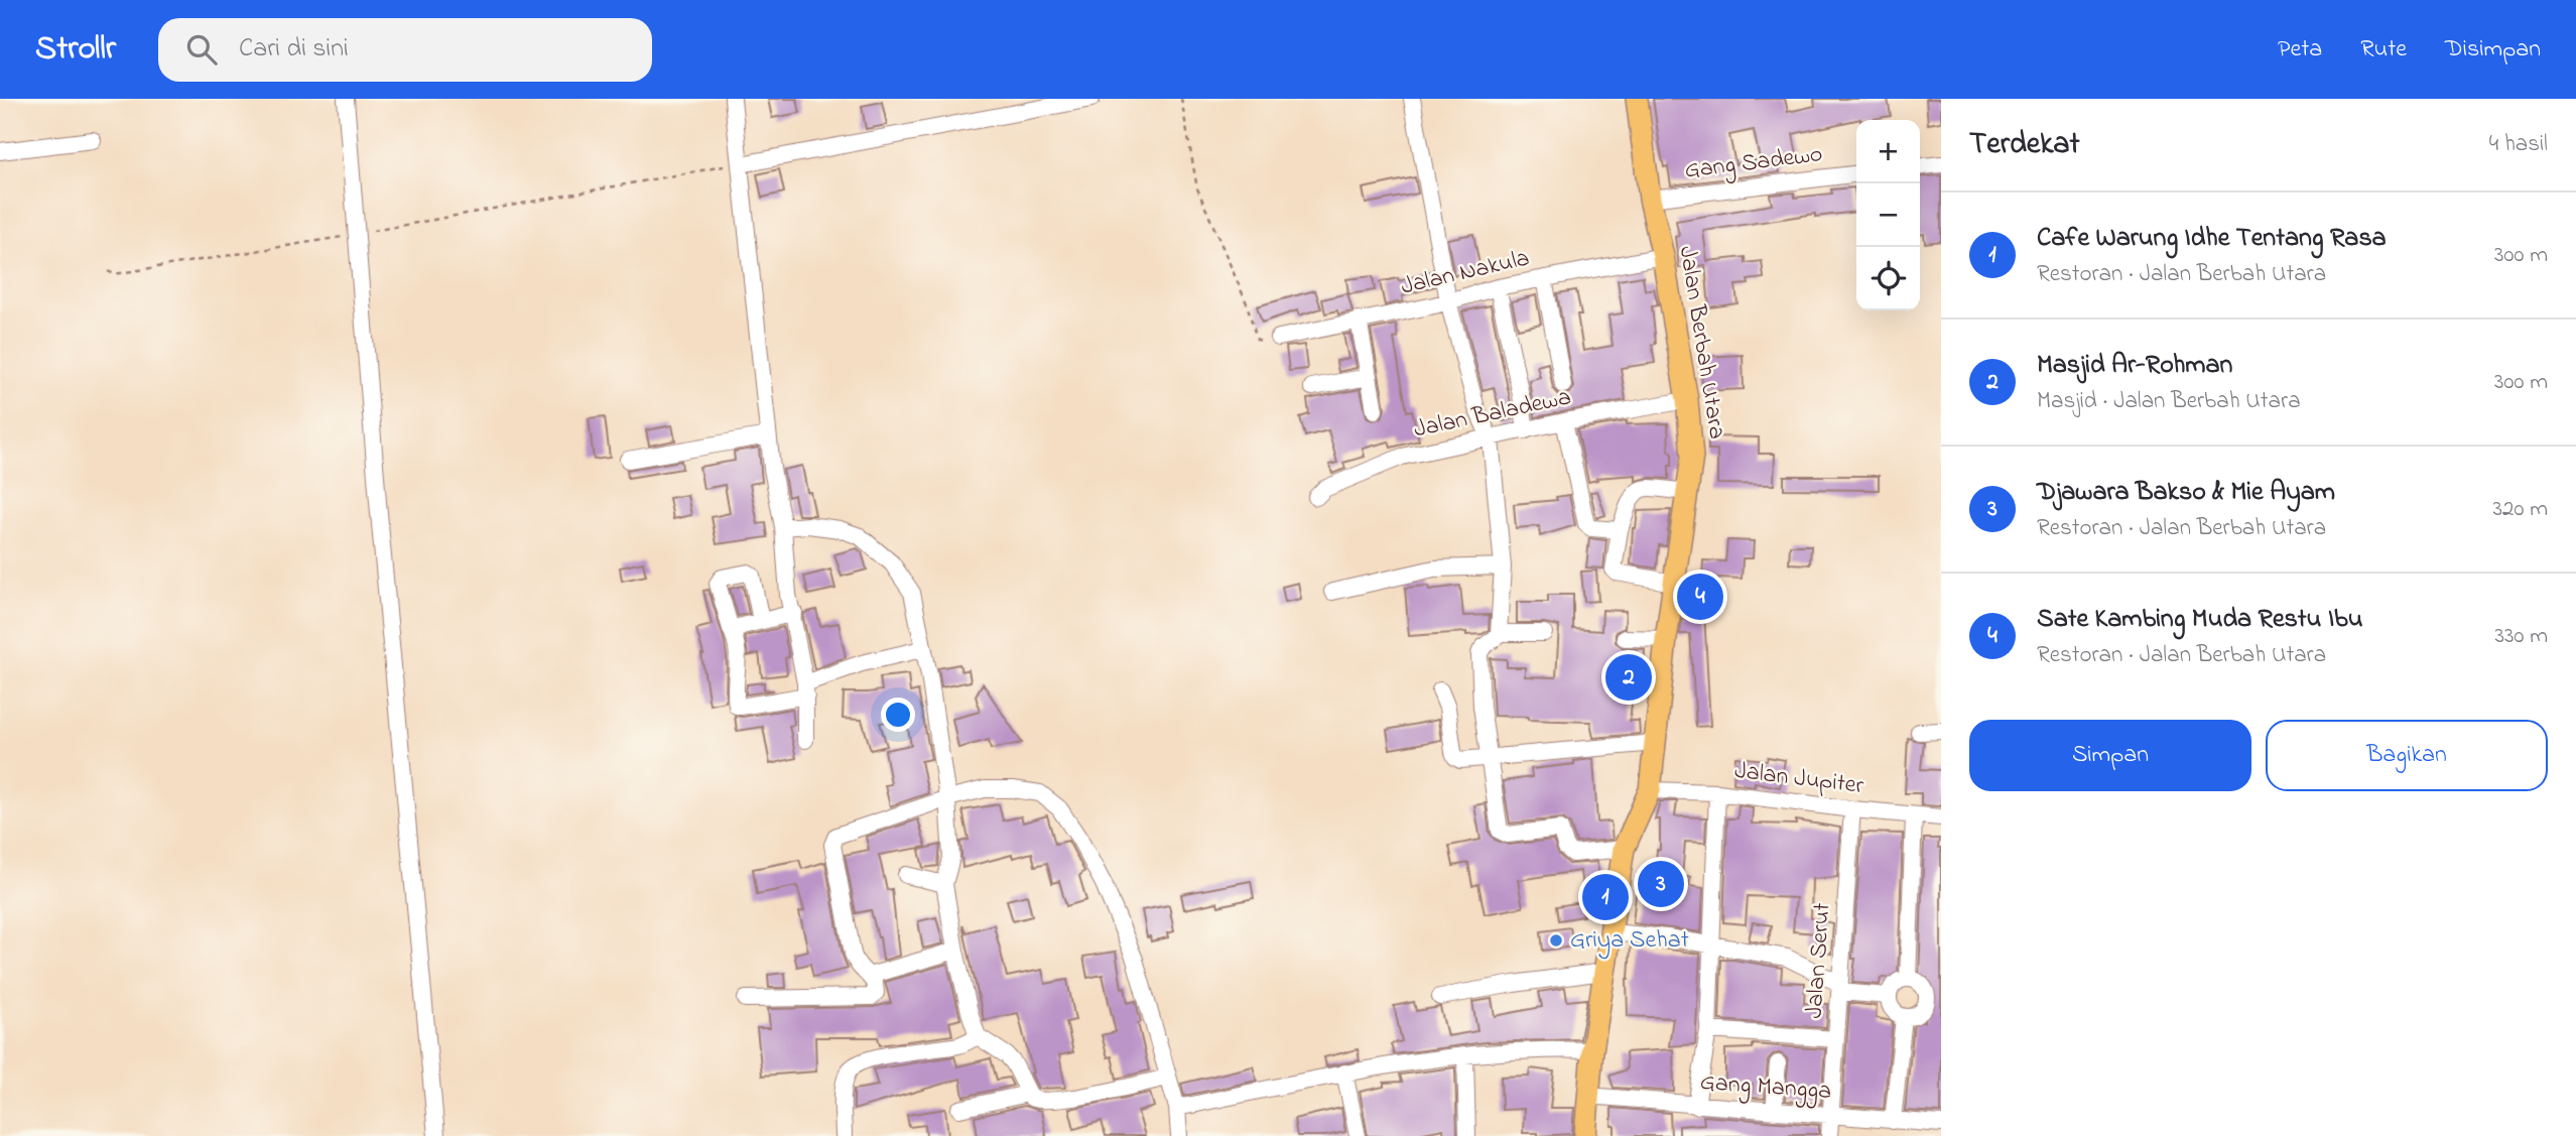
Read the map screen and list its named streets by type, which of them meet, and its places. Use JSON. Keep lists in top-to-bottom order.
{
  "streets": {
    "main road": ["Jalan Berbah Utara"],
    "street": [
      "Gang Sadewo",
      "Jalan Nakula",
      "Jalan Baladewa",
      "Jalan Jupiter",
      "Jalan Serut",
      "Gang Mangga"
    ]
  },
  "crossings": [
    ["Gang Sadewo", "Jalan Berbah Utara"],
    ["Jalan Nakula", "Jalan Berbah Utara"],
    ["Jalan Berbah Utara", "Jalan Baladewa"],
    ["Jalan Berbah Utara", "Jalan Jupiter"],
    ["Jalan Berbah Utara", "Gang Mangga"],
    ["Jalan Jupiter", "Jalan Serut"],
    ["Jalan Serut", "Gang Mangga"]
  ],
  "places": ["Griya Sehat"],
  "page": {
    "header": "Strollr",
    "search": "Cari di sini",
    "nav": ["Peta", "Rute", "Disimpan"],
    "heading": ["Terdekat", "4 hasil"],
    "map_buttons": ["+", "−"],
    "list": [
      {
        "mark": "1",
        "name": "Cafe Warung Idhe Tentang Rasa",
        "note": "Restoran · Jalan Berbah Utara",
        "value": "300 m"
      },
      {
        "mark": "2",
        "name": "Masjid Ar-Rohman",
        "note": "Masjid · Jalan Berbah Utara",
        "value": "300 m"
      },
      {
        "mark": "3",
        "name": "Djawara Bakso & Mie Ayam",
        "note": "Restoran · Jalan Berbah Utara",
        "value": "320 m"
      },
      {
        "mark": "4",
        "name": "Sate Kambing Muda Restu Ibu",
        "note": "Restoran · Jalan Berbah Utara",
        "value": "330 m"
      }
    ],
    "pins": [
      "4",
      "2",
      "3",
      "1"
    ],
    "buttons": ["Simpan", "Bagikan"]
  }
}
